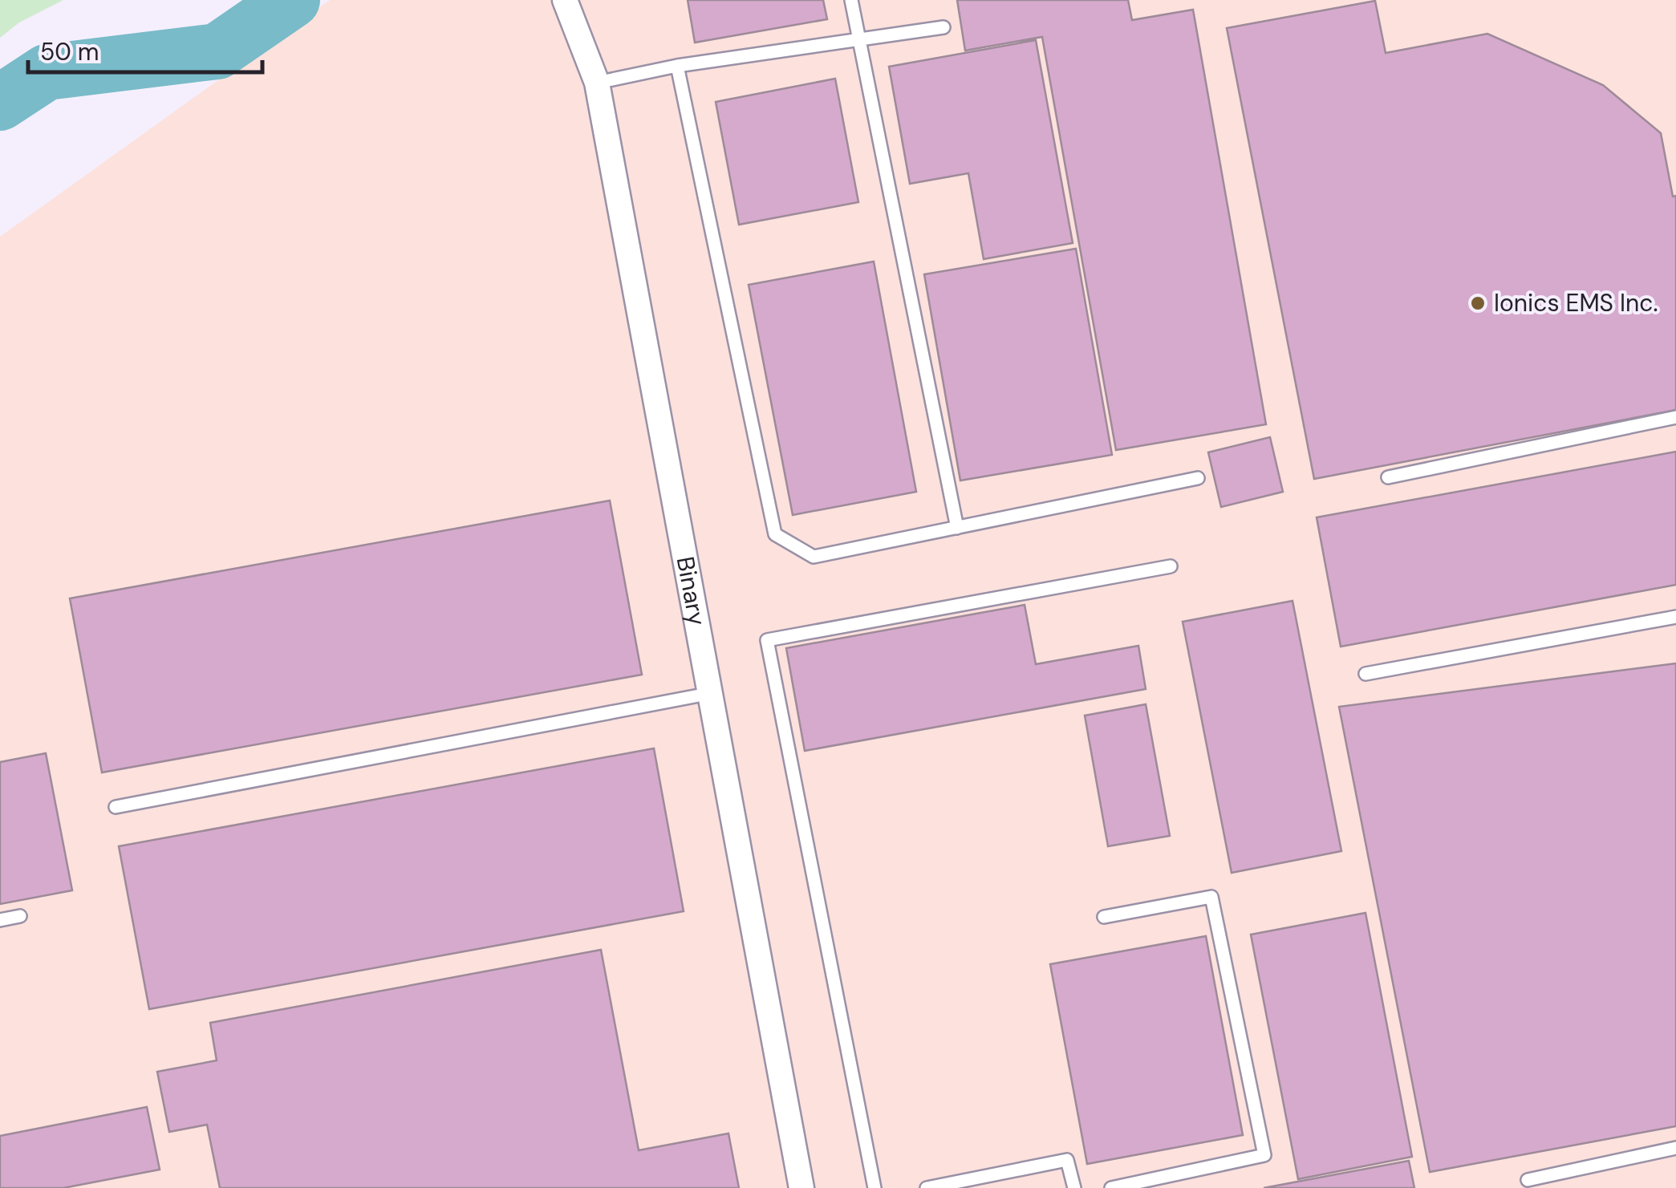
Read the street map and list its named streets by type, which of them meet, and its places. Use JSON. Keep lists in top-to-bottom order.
{
  "streets": {
    "street": ["Binary"]
  },
  "places": ["Ionics EMS Inc."],
  "scale_bar": "50 m"
}
